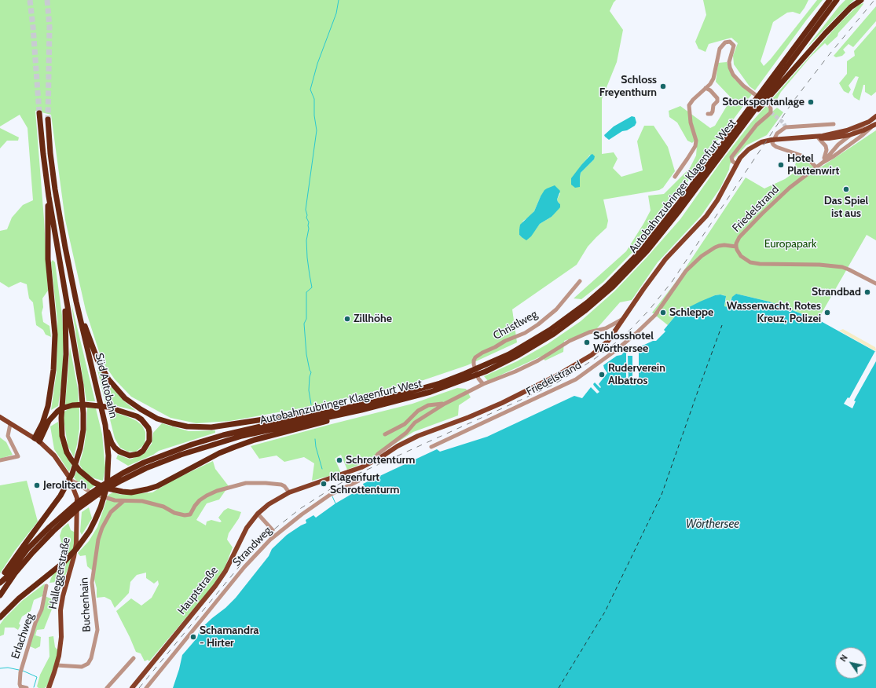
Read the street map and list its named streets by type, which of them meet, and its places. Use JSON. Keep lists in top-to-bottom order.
{
  "streets": {
    "highway": ["Autobahnzubringer Klagenfurt West", "Süd Autobahn"],
    "main road": ["Halleggerstraße", "Hauptstraße"],
    "street": [
      "Friedelstrand",
      "Christlweg",
      "Strandweg",
      "Buchenhain",
      "Erlachweg"
    ]
  },
  "crossings": [
    ["Autobahnzubringer Klagenfurt West", "Süd Autobahn"],
    ["Halleggerstraße", "Buchenhain"]
  ],
  "water": ["Wörthersee"],
  "parks": ["Europapark"],
  "places": [
    "Schloss Freyenthurn",
    "Stocksportanlage",
    "Hotel Plattenwirt",
    "Das Spiel ist aus",
    "Strandbad",
    "Schleppe",
    "Wasserwacht, Rotes Kreuz, Polizei",
    "Zillhöhe",
    "Schlosshotel Wörthersee",
    "Ruderverein Albatros",
    "Schrottenturm",
    "Klagenfurt Schrottenturm",
    "Jerolitsch",
    "Schamandra - Hirter"
  ],
  "north": "top left"
}
